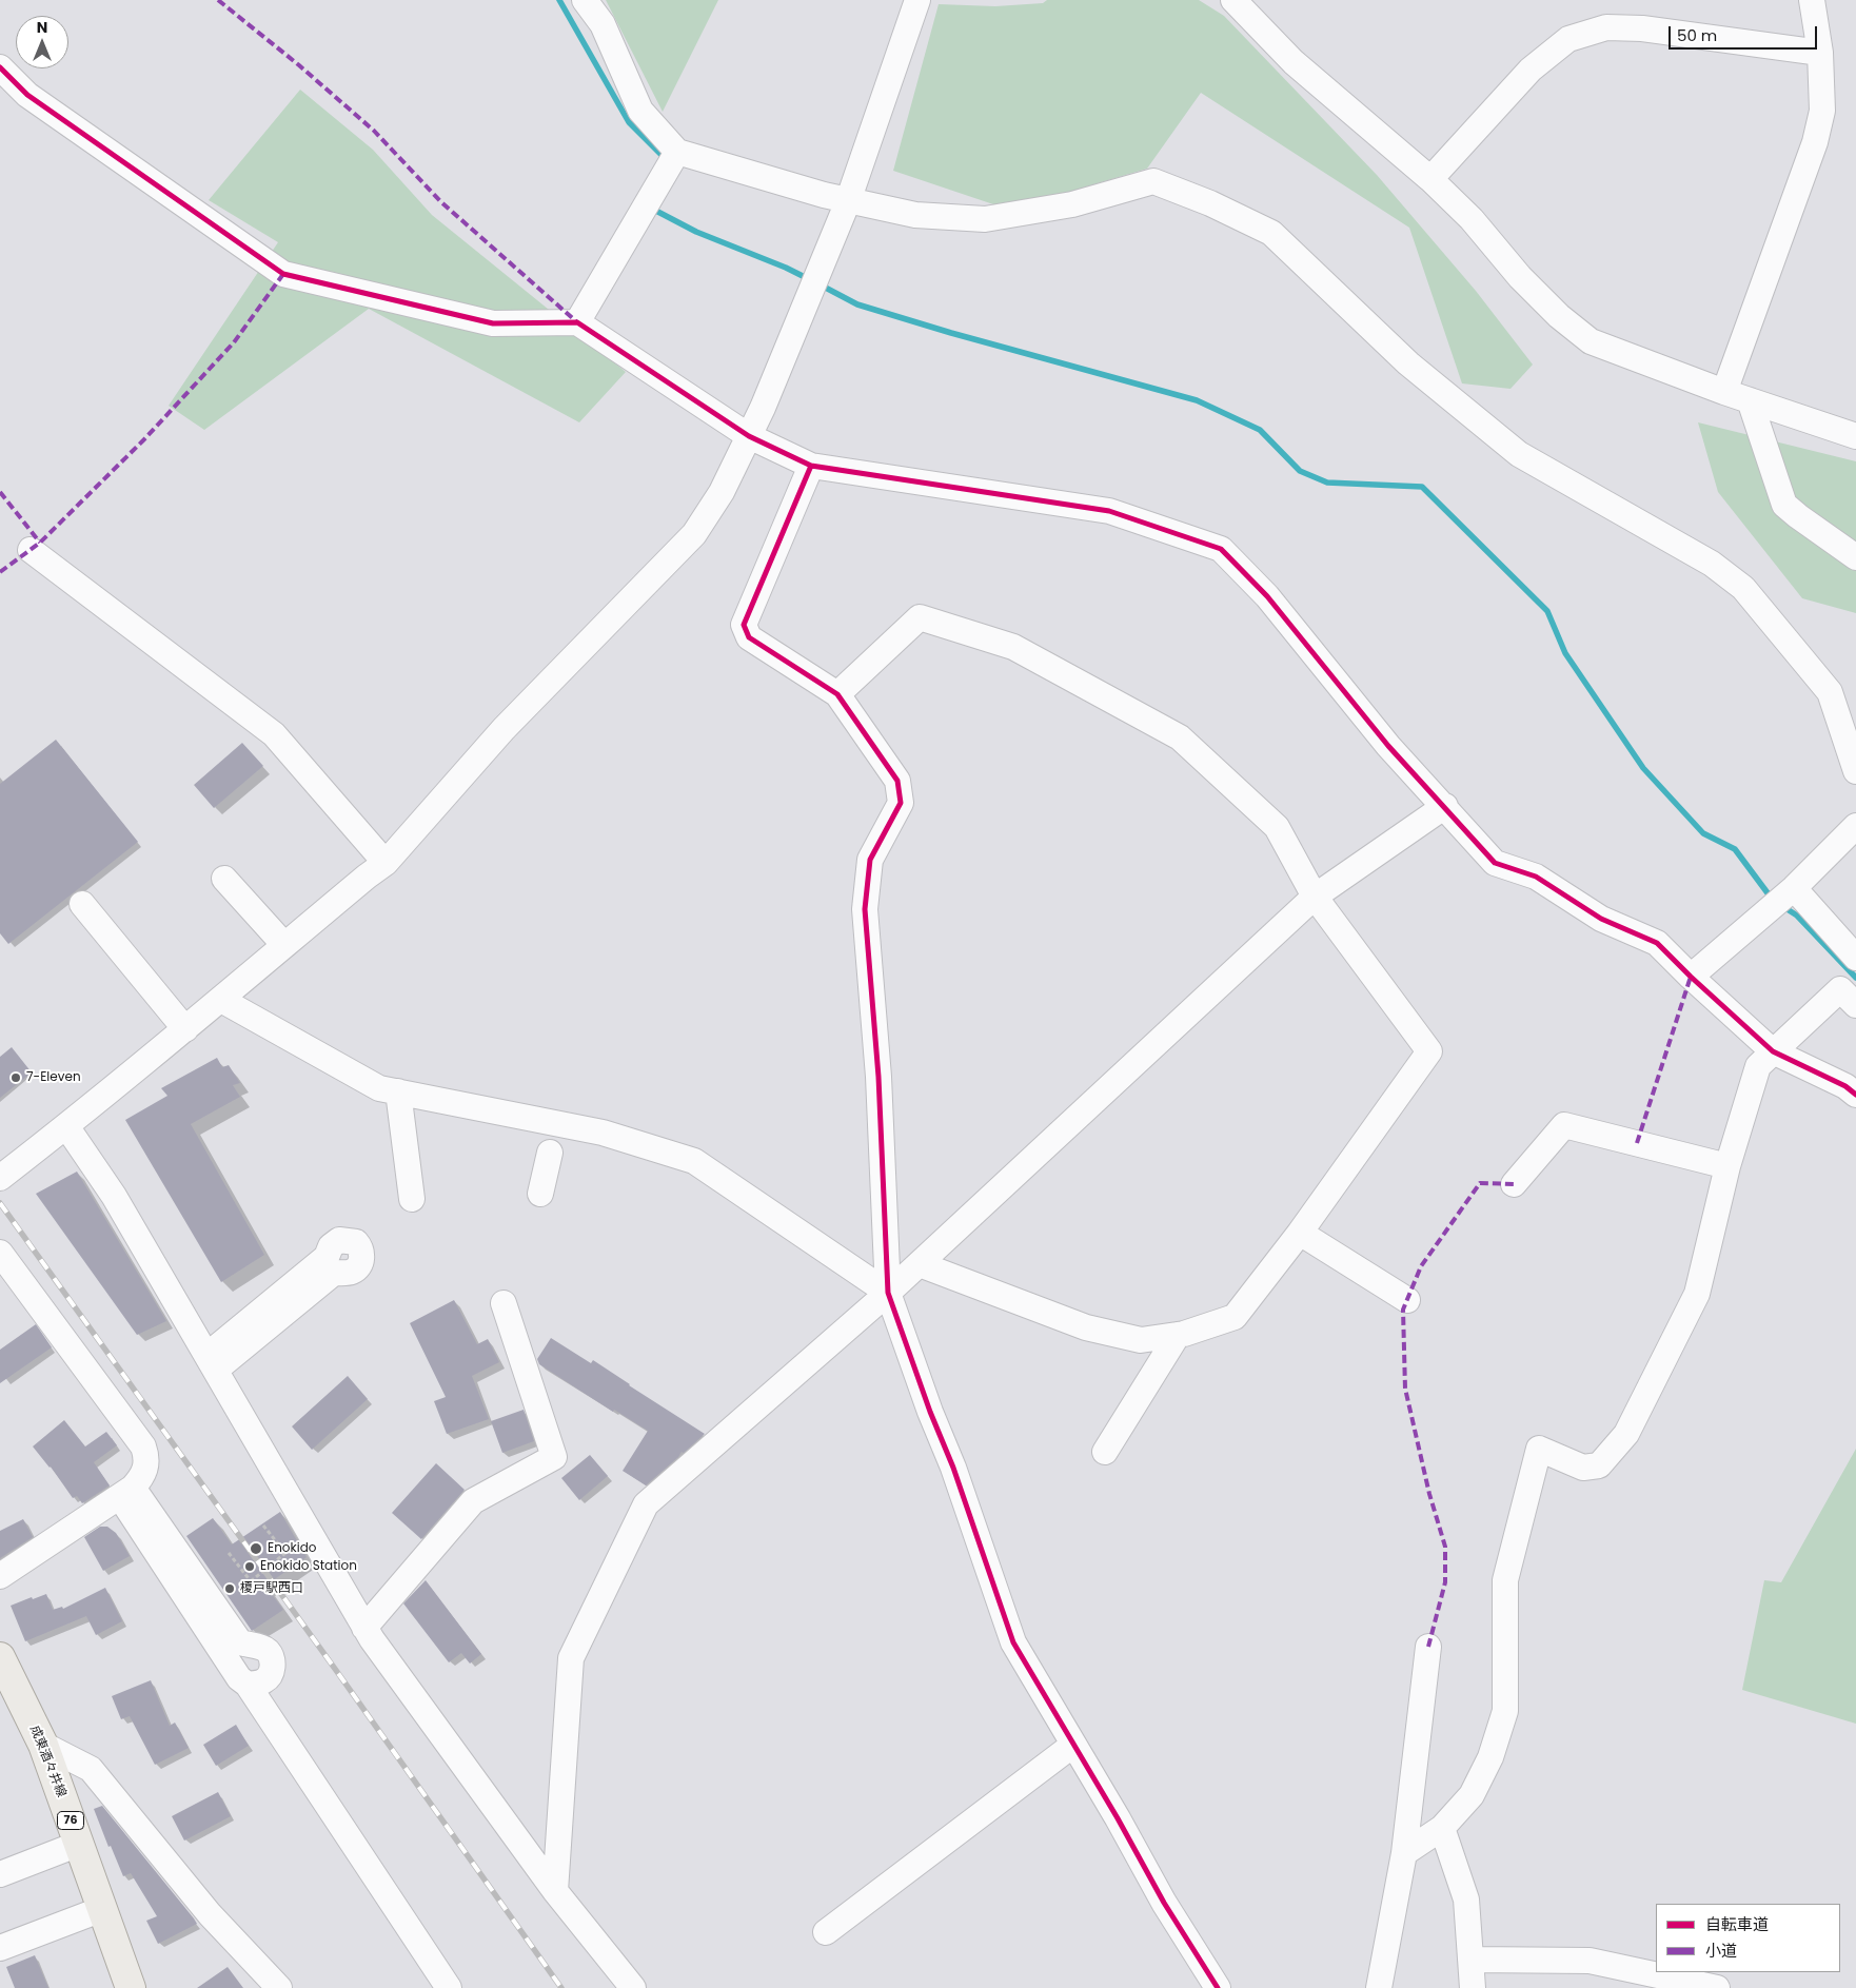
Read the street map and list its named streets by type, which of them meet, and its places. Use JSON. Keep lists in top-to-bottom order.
{
  "streets": {
    "main road": ["成東酒々井線", "76"]
  },
  "places": [
    "7-Eleven",
    "Enokido",
    "Enokido Station",
    "榎戸駅西口"
  ],
  "legend": ["自転車道", "小道"],
  "scale_bar": "50 m",
  "north": "top"
}
